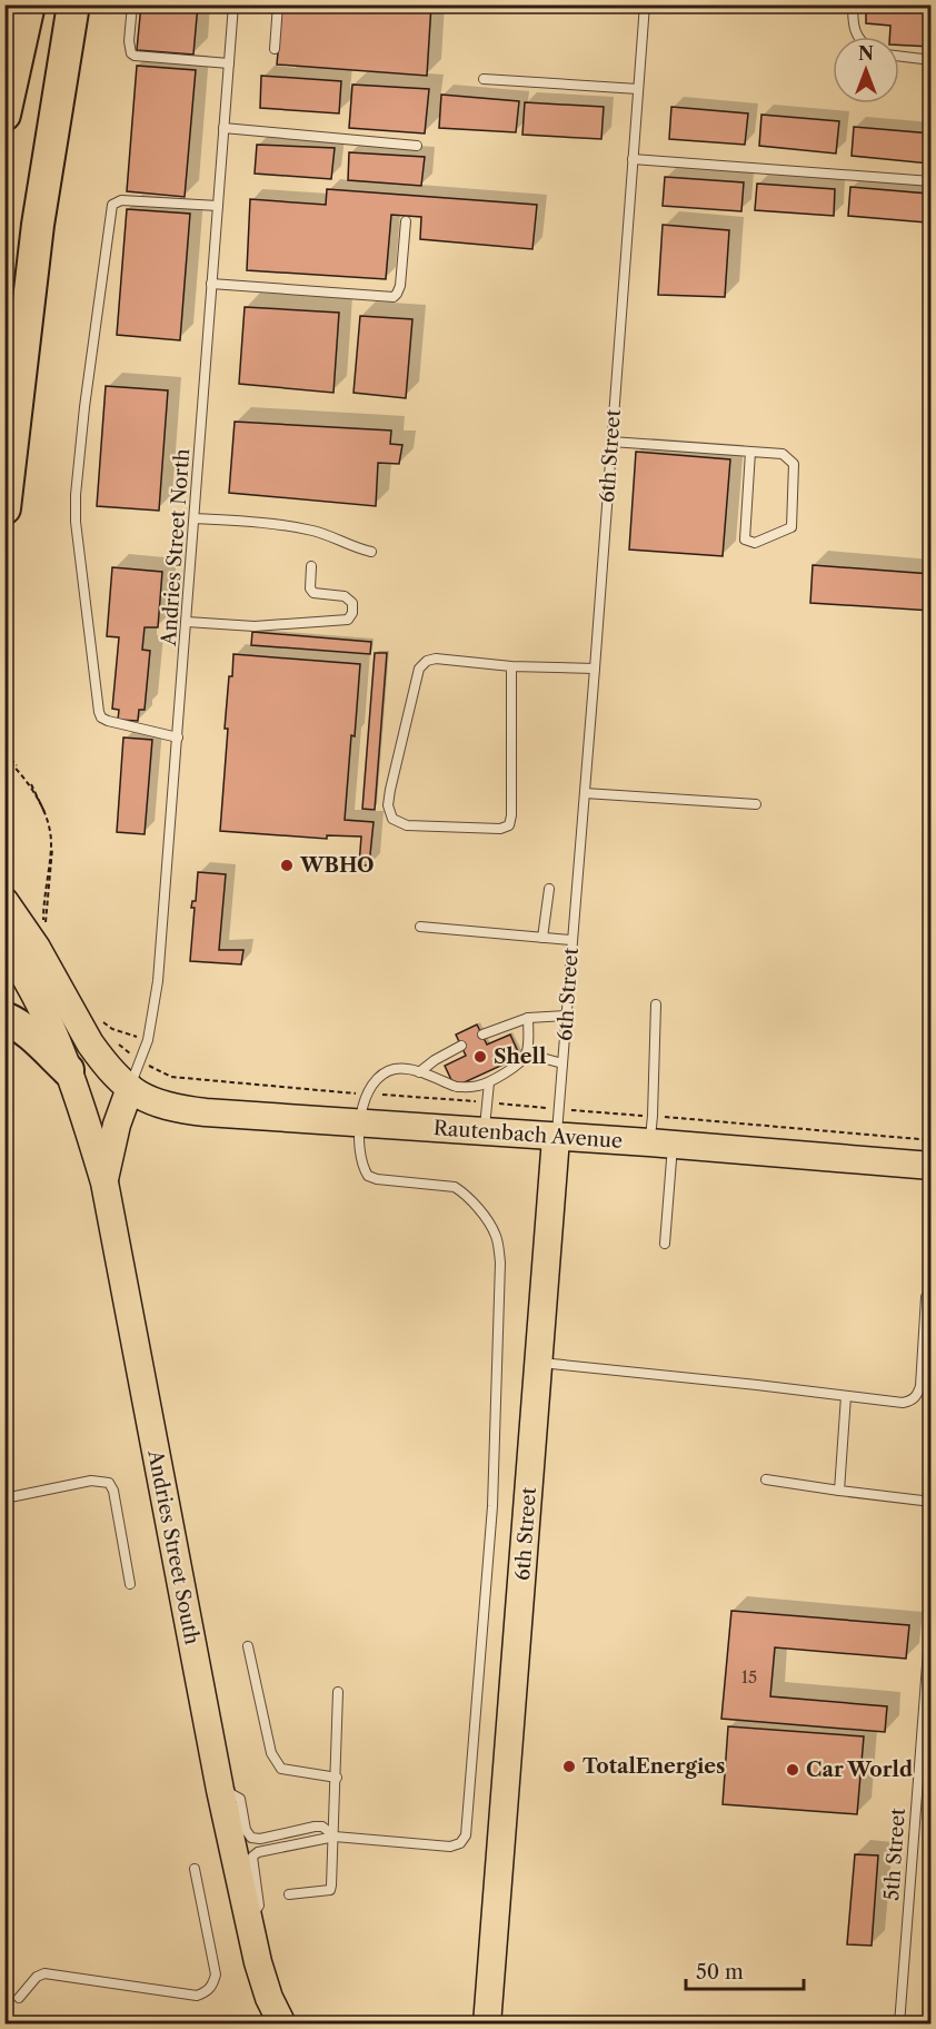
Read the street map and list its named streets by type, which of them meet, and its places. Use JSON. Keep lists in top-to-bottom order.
{
  "streets": {
    "main road": ["6th Street", "Rautenbach Avenue", "Andries Street South"],
    "lane": ["Andries Street North", "5th Street"]
  },
  "crossings": [
    ["6th Street", "Rautenbach Avenue"],
    ["Andries Street North", "Rautenbach Avenue"]
  ],
  "places": [
    "WBHO",
    "Shell",
    "TotalEnergies",
    "Car World"
  ],
  "house_numbers": ["15"],
  "scale_bar": "50 m",
  "north": "top"
}
